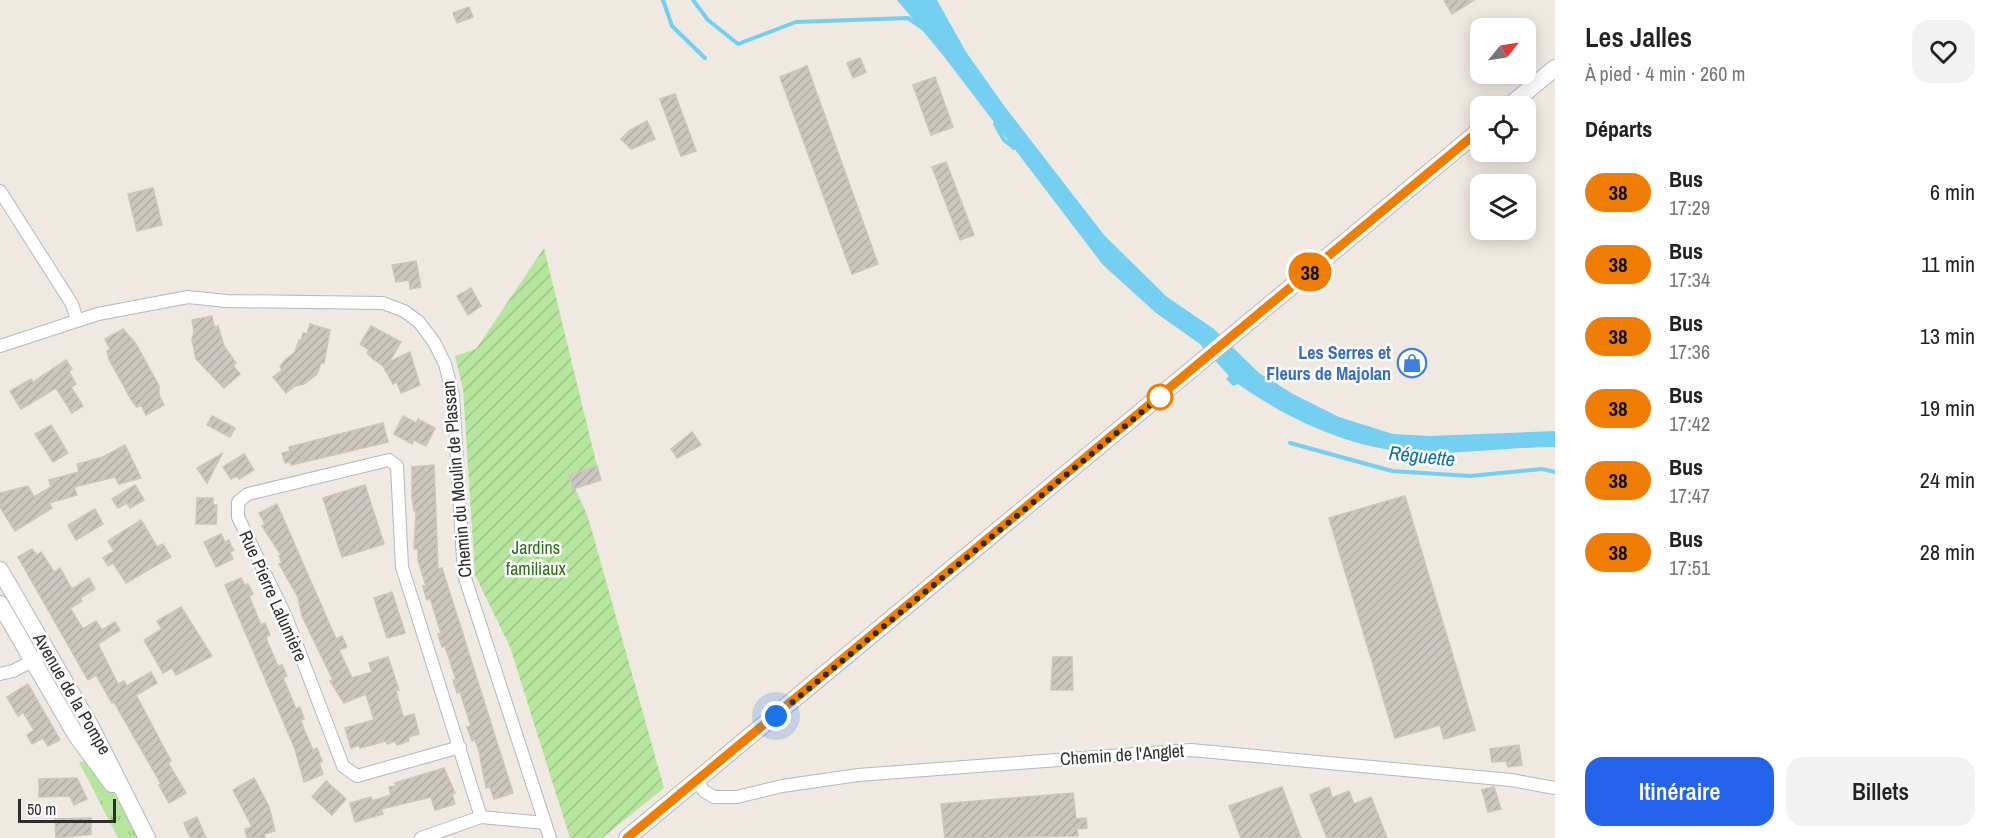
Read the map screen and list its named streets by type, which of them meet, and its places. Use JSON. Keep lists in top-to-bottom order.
{
  "streets": {
    "main road": ["Avenue de la Pompe"],
    "street": ["Chemin du Moulin de Plassan", "Rue Pierre Lalumière", "Chemin de l'Anglet"]
  },
  "water": ["Réguette"],
  "parks": ["Jardins familiaux"],
  "places": {
    "shop": ["Les Serres et Fleurs de Majolan"]
  },
  "lines": ["bus line 38"],
  "scale_bar": "50 m",
  "north": "top right",
  "page": {
    "on_map": "38",
    "heading": [
      ["Les Jalles", "À pied · 4 min · 260 m"],
      "Départs"
    ],
    "list": [
      {
        "mark": "38",
        "name": "Bus",
        "note": "17:29",
        "value": "6 min"
      },
      {
        "mark": "38",
        "name": "Bus",
        "note": "17:34",
        "value": "11 min"
      },
      {
        "mark": "38",
        "name": "Bus",
        "note": "17:36",
        "value": "13 min"
      },
      {
        "mark": "38",
        "name": "Bus",
        "note": "17:42",
        "value": "19 min"
      },
      {
        "mark": "38",
        "name": "Bus",
        "note": "17:47",
        "value": "24 min"
      },
      {
        "mark": "38",
        "name": "Bus",
        "note": "17:51",
        "value": "28 min"
      }
    ],
    "buttons": ["Itinéraire", "Billets"],
    "scale": "50 m"
  }
}
